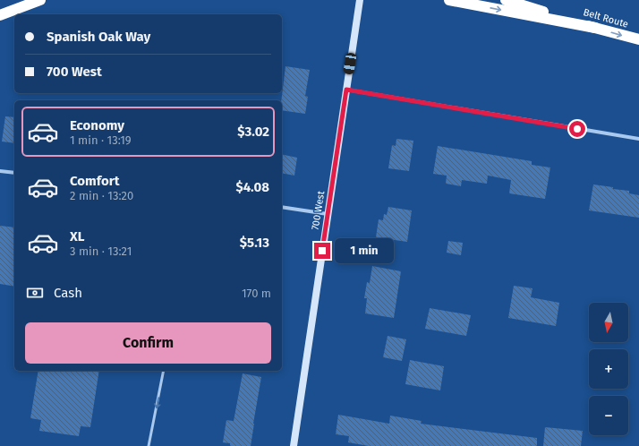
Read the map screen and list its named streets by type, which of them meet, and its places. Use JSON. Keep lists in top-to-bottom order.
{
  "streets": {
    "highway": ["Belt Route"],
    "main road": ["700 West"]
  },
  "north": "bottom",
  "page": {
    "banner": ["Spanish Oak Way", "700 West"],
    "list": [
      {
        "name": "Economy",
        "note": "1 min · 13:19",
        "value": "$3.02"
      },
      {
        "name": "Comfort",
        "note": "2 min · 13:20",
        "value": "$4.08"
      },
      {
        "name": "XL",
        "note": "3 min · 13:21",
        "value": "$5.13"
      }
    ],
    "bubble": "1 min",
    "pay": ["Cash", "170 m"],
    "map_buttons": ["+", "−"],
    "buttons": "Confirm"
  }
}
